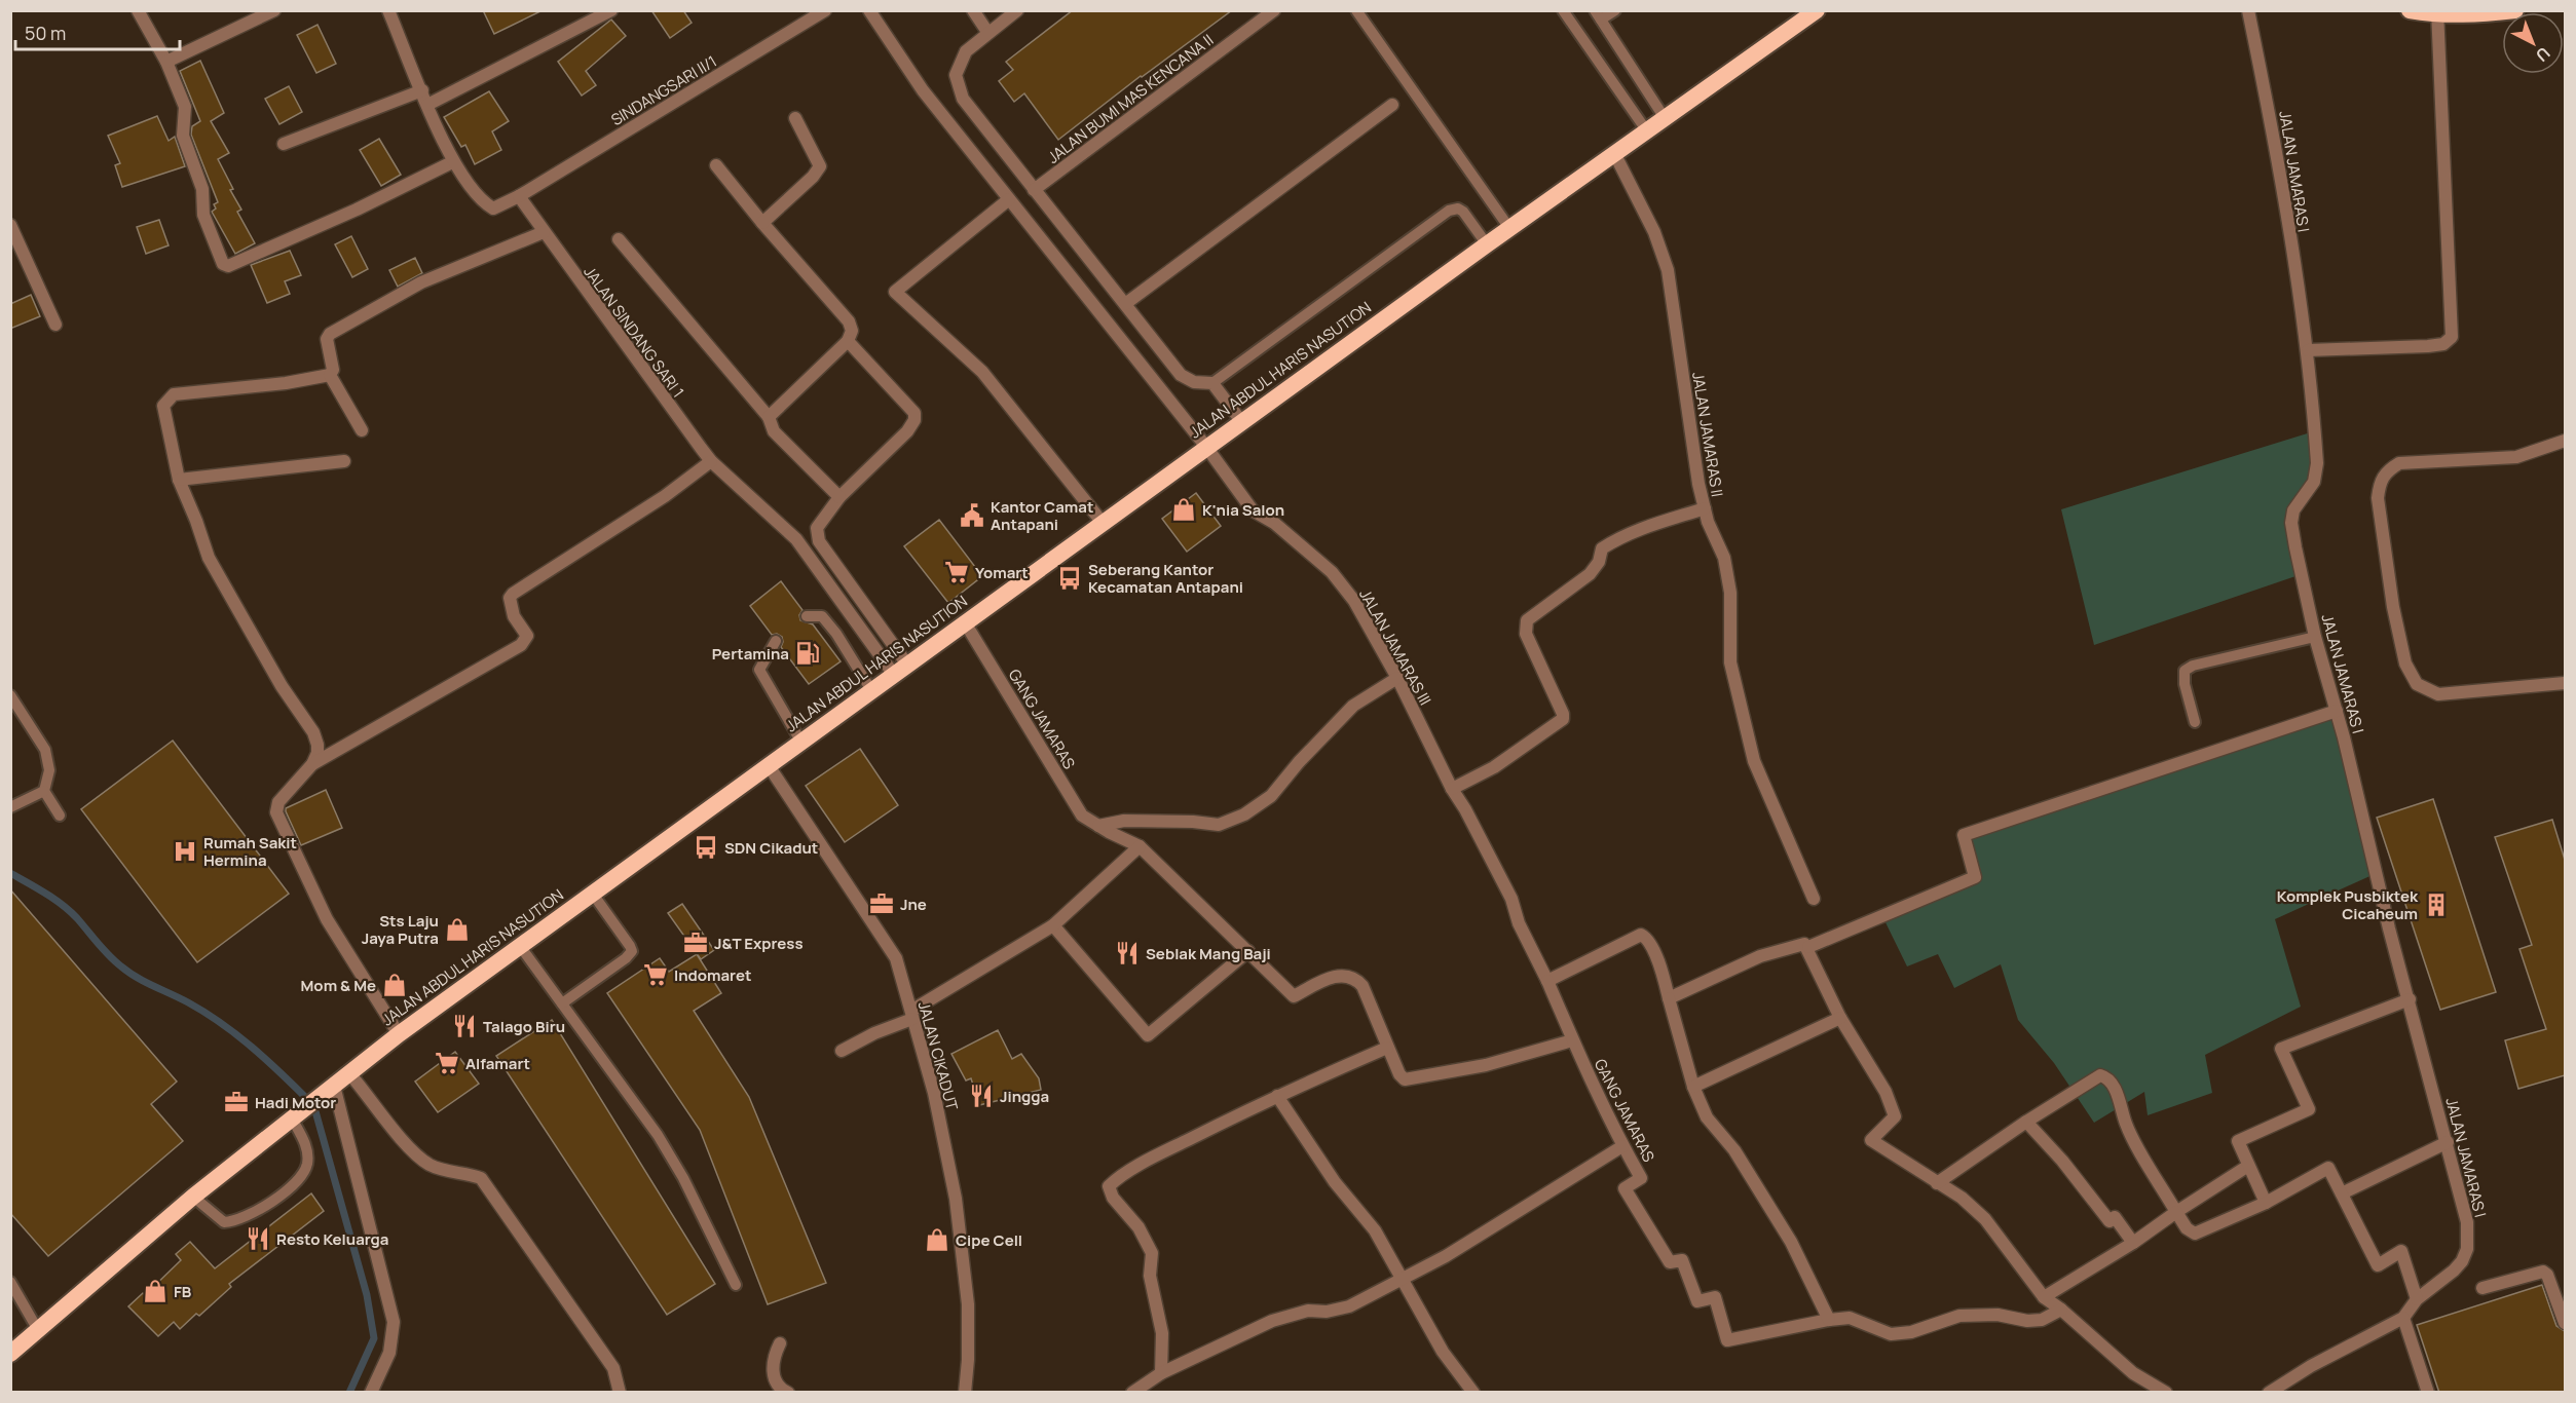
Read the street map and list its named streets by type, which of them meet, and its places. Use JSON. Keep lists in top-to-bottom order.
{
  "streets": {
    "highway": ["JALAN ABDUL HARIS NASUTION"],
    "street": [
      "SINDANGSARI II/1",
      "JALAN BUMI MAS KENCANA II",
      "JALAN JAMARAS I",
      "JALAN SINDANG SARI 1",
      "JALAN JAMARAS II",
      "JALAN JAMARAS III",
      "GANG JAMARAS",
      "JALAN CIKADUT"
    ]
  },
  "crossings": [
    ["SINDANGSARI II/1", "JALAN SINDANG SARI 1"],
    ["JALAN SINDANG SARI 1", "JALAN ABDUL HARIS NASUTION"],
    ["JALAN ABDUL HARIS NASUTION", "JALAN JAMARAS II"],
    ["JALAN ABDUL HARIS NASUTION", "JALAN JAMARAS III"],
    ["JALAN ABDUL HARIS NASUTION", "GANG JAMARAS"],
    ["JALAN ABDUL HARIS NASUTION", "JALAN CIKADUT"],
    ["JALAN JAMARAS III", "GANG JAMARAS"]
  ],
  "places": {
    "shop": [
      "K'nia Salon",
      "Sts Laju Jaya Putra",
      "Mom & Me",
      "Cipe Cell",
      "FB"
    ],
    "public building": ["Kantor Camat Antapani"],
    "supermarket": ["Yomart", "Indomaret", "Alfamart"],
    "bus stop": ["Seberang Kantor Kecamatan Antapani", "SDN Cikadut"],
    "fuel station": ["Pertamina"],
    "hospital": ["Rumah Sakit Hermina"],
    "office": ["Jne", "J&T Express", "Hadi Motor"],
    "building": ["Komplek Pusbiktek Cicaheum"],
    "restaurant": [
      "Seblak Mang Baji",
      "Talago Biru",
      "Jingga",
      "Resto Keluarga"
    ]
  },
  "scale_bar": "50 m",
  "north": "bottom right"
}
